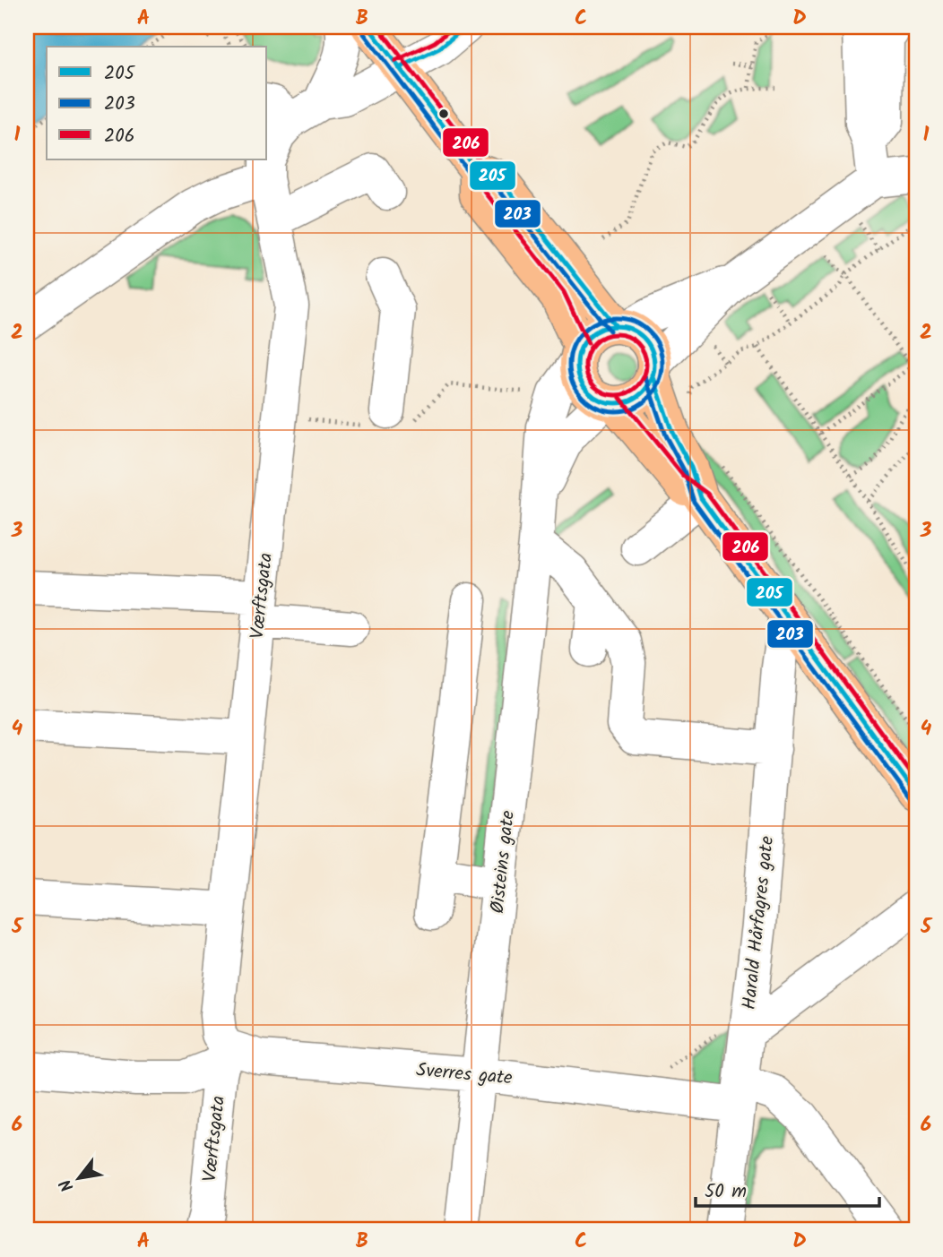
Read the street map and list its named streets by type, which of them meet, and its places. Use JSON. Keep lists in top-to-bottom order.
{
  "streets": {
    "street": [
      "Værftsgata",
      "Øisteins gate",
      "Harald Hårfagres gate",
      "Sverres gate"
    ]
  },
  "crossings": [
    ["Værftsgata", "Sverres gate"],
    ["Øisteins gate", "Sverres gate"],
    ["Harald Hårfagres gate", "Sverres gate"]
  ],
  "lines": ["transit line 205", "transit line 206", "transit line 203"],
  "legend": ["205", "203", "206"],
  "scale_bar": "50 m",
  "north": "bottom left",
  "grid": {
    "columns": [
      "A",
      "B",
      "C",
      "D"
    ],
    "rows": [
      "1",
      "2",
      "3",
      "4",
      "5",
      "6"
    ]
  }
}
